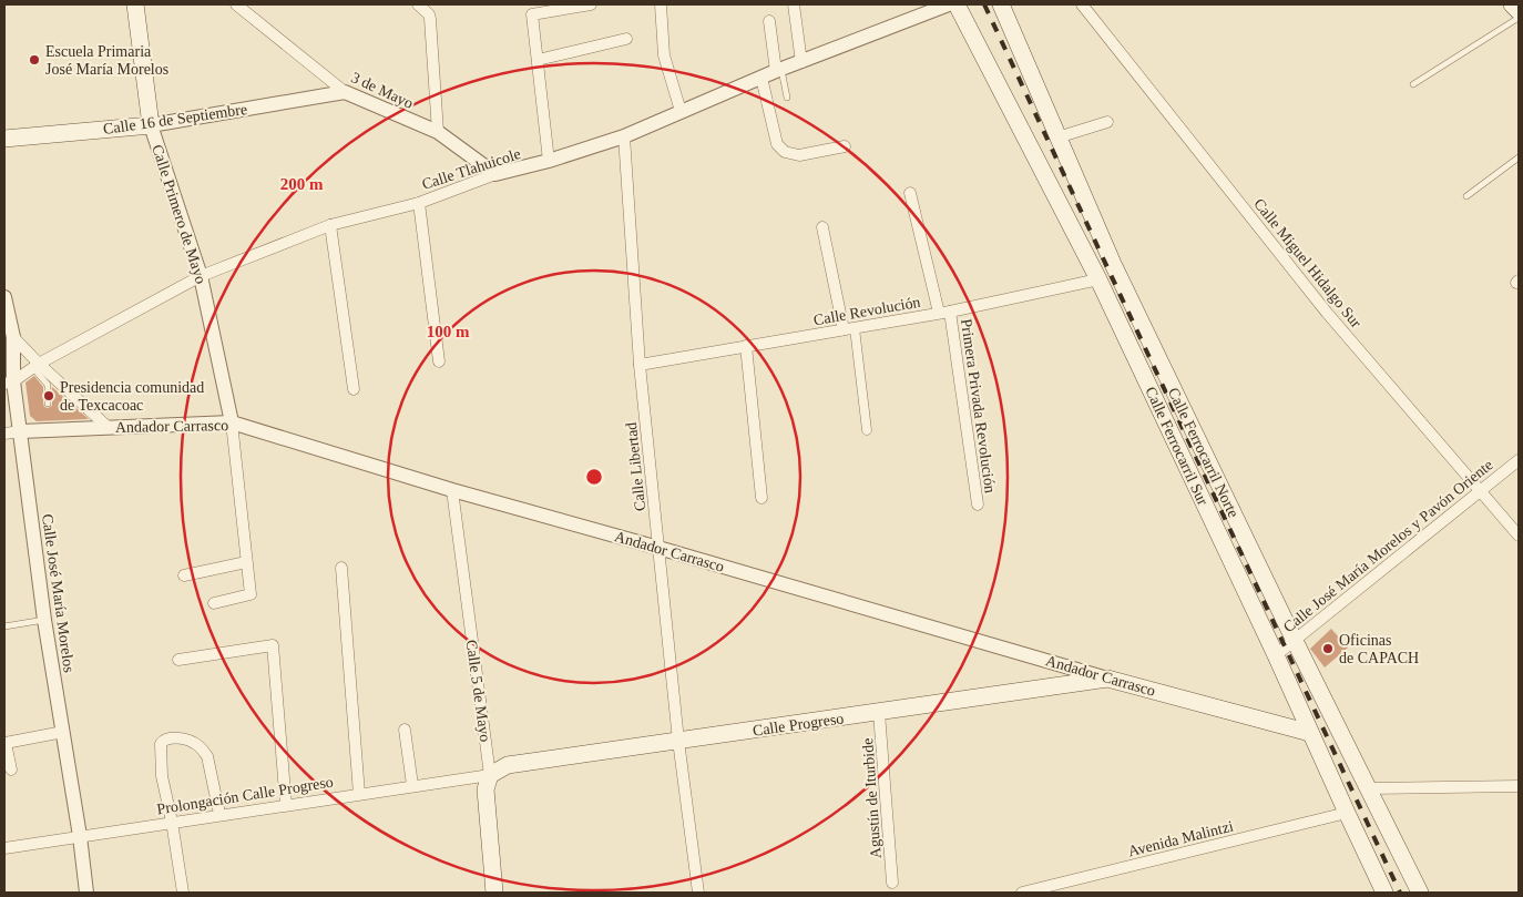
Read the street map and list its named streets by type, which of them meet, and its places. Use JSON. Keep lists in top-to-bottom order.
{
  "streets": {
    "main road": [
      "Calle 16 de Septiembre",
      "Calle Primero de Mayo",
      "Andador Carrasco",
      "Calle Ferrocarril Sur",
      "Calle Ferrocarril Norte",
      "Calle 5 de Mayo",
      "Calle Progreso"
    ],
    "street": [
      "3 de Mayo",
      "Calle Tlahuicole",
      "Calle Miguel Hidalgo Sur",
      "Calle Revolución",
      "Primera Privada Revolución",
      "Calle Libertad",
      "Calle José María Morelos y Pavón Oriente",
      "Calle José María Morelos",
      "Prolongación Calle Progreso",
      "Agustín de Iturbide",
      "Avenida Malintzi"
    ]
  },
  "crossings": [
    ["3 de Mayo", "Calle 16 de Septiembre"],
    ["3 de Mayo", "Calle Tlahuicole"],
    ["Calle 16 de Septiembre", "Calle Primero de Mayo"],
    ["Calle Tlahuicole", "Calle Primero de Mayo"],
    ["Calle Tlahuicole", "Calle Libertad"],
    ["Calle Tlahuicole", "Calle José María Morelos"],
    ["Calle Primero de Mayo", "Andador Carrasco"],
    ["Calle Miguel Hidalgo Sur", "Calle José María Morelos y Pavón Oriente"],
    ["Calle Revolución", "Primera Privada Revolución"],
    ["Calle Revolución", "Calle Ferrocarril Sur"],
    ["Calle Revolución", "Calle Libertad"],
    ["Andador Carrasco", "Calle Ferrocarril Sur"],
    ["Andador Carrasco", "Calle Libertad"],
    ["Andador Carrasco", "Calle José María Morelos"],
    ["Andador Carrasco", "Calle 5 de Mayo"],
    ["Andador Carrasco", "Calle Progreso"],
    ["Calle Ferrocarril Sur", "Calle José María Morelos y Pavón Oriente"],
    ["Calle Ferrocarril Sur", "Avenida Malintzi"],
    ["Calle Ferrocarril Norte", "Calle José María Morelos y Pavón Oriente"],
    ["Calle Libertad", "Calle Progreso"],
    ["Calle José María Morelos", "Prolongación Calle Progreso"],
    ["Calle 5 de Mayo", "Calle Progreso"],
    ["Calle 5 de Mayo", "Prolongación Calle Progreso"],
    ["Calle Progreso", "Prolongación Calle Progreso"],
    ["Calle Progreso", "Agustín de Iturbide"]
  ],
  "places": ["Escuela Primaria José María Morelos", "Presidencia comunidad de Texcacoac", "Oficinas de CAPACH"],
  "rings": ["200 m", "100 m"]
}
